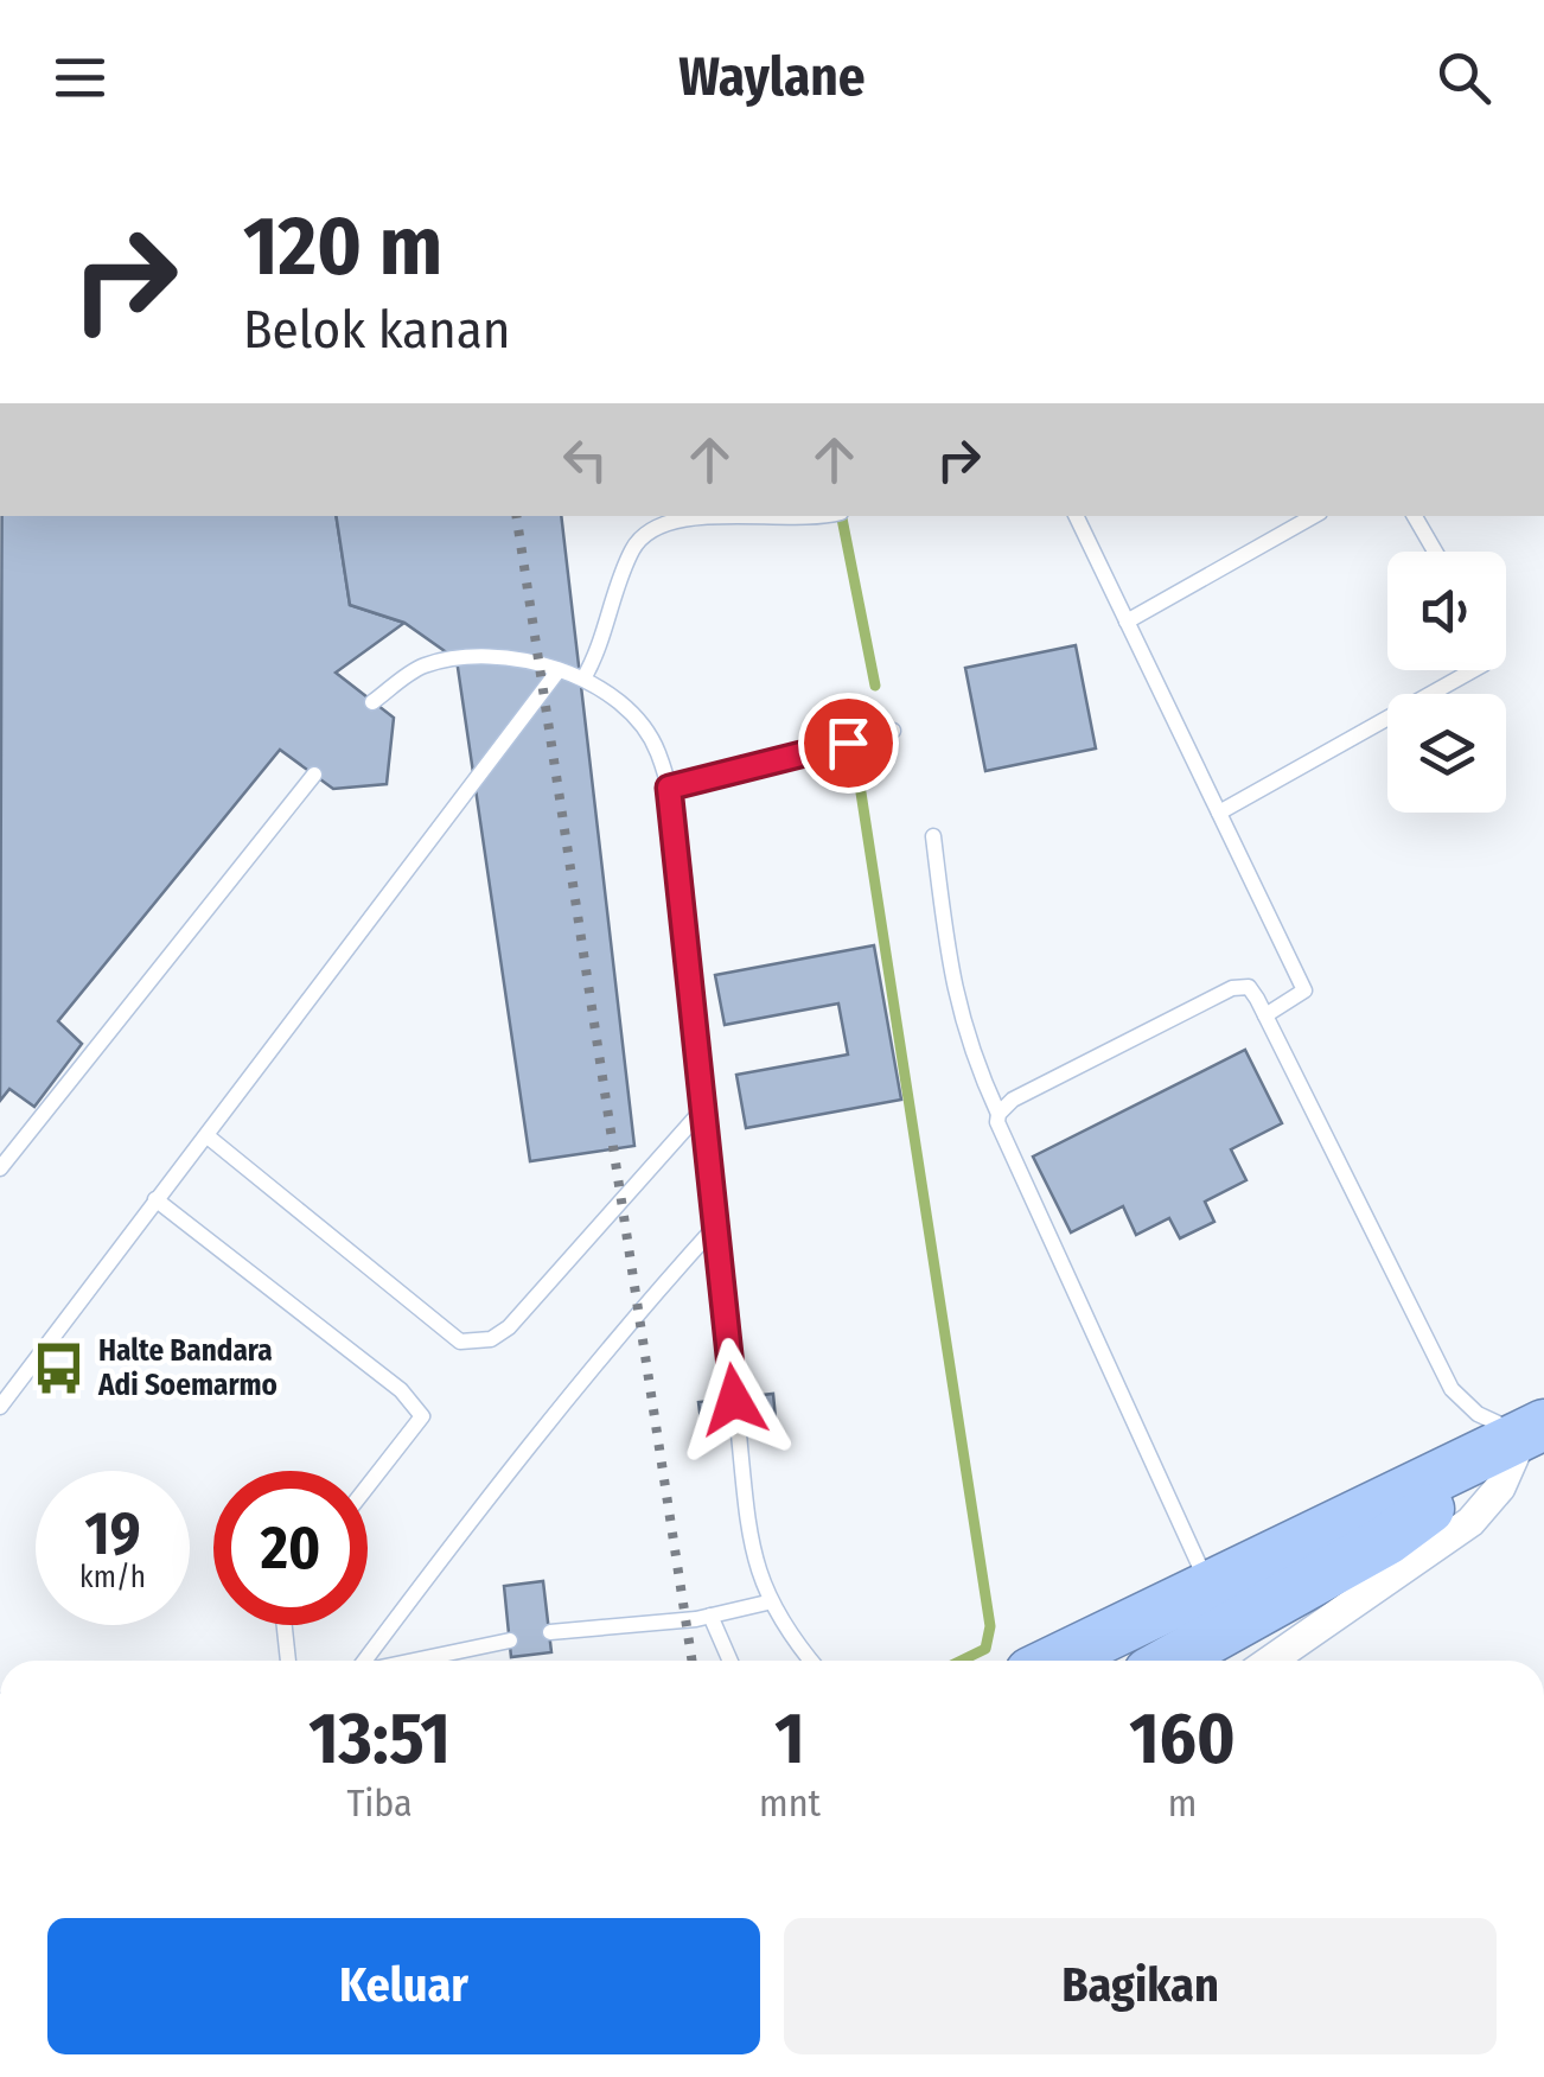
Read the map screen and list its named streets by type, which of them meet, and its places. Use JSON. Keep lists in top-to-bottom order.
{
  "places": {
    "bus stop": ["Halte Bandara Adi Soemarmo"]
  },
  "page": {
    "header": "Waylane",
    "turn": ["120 m", "Belok kanan"],
    "speed": "19 km/h",
    "limit": "20",
    "eta": [
      "13:51",
      "Tiba",
      "1",
      "mnt",
      "160",
      "m"
    ],
    "buttons": ["Keluar", "Bagikan"]
  }
}
